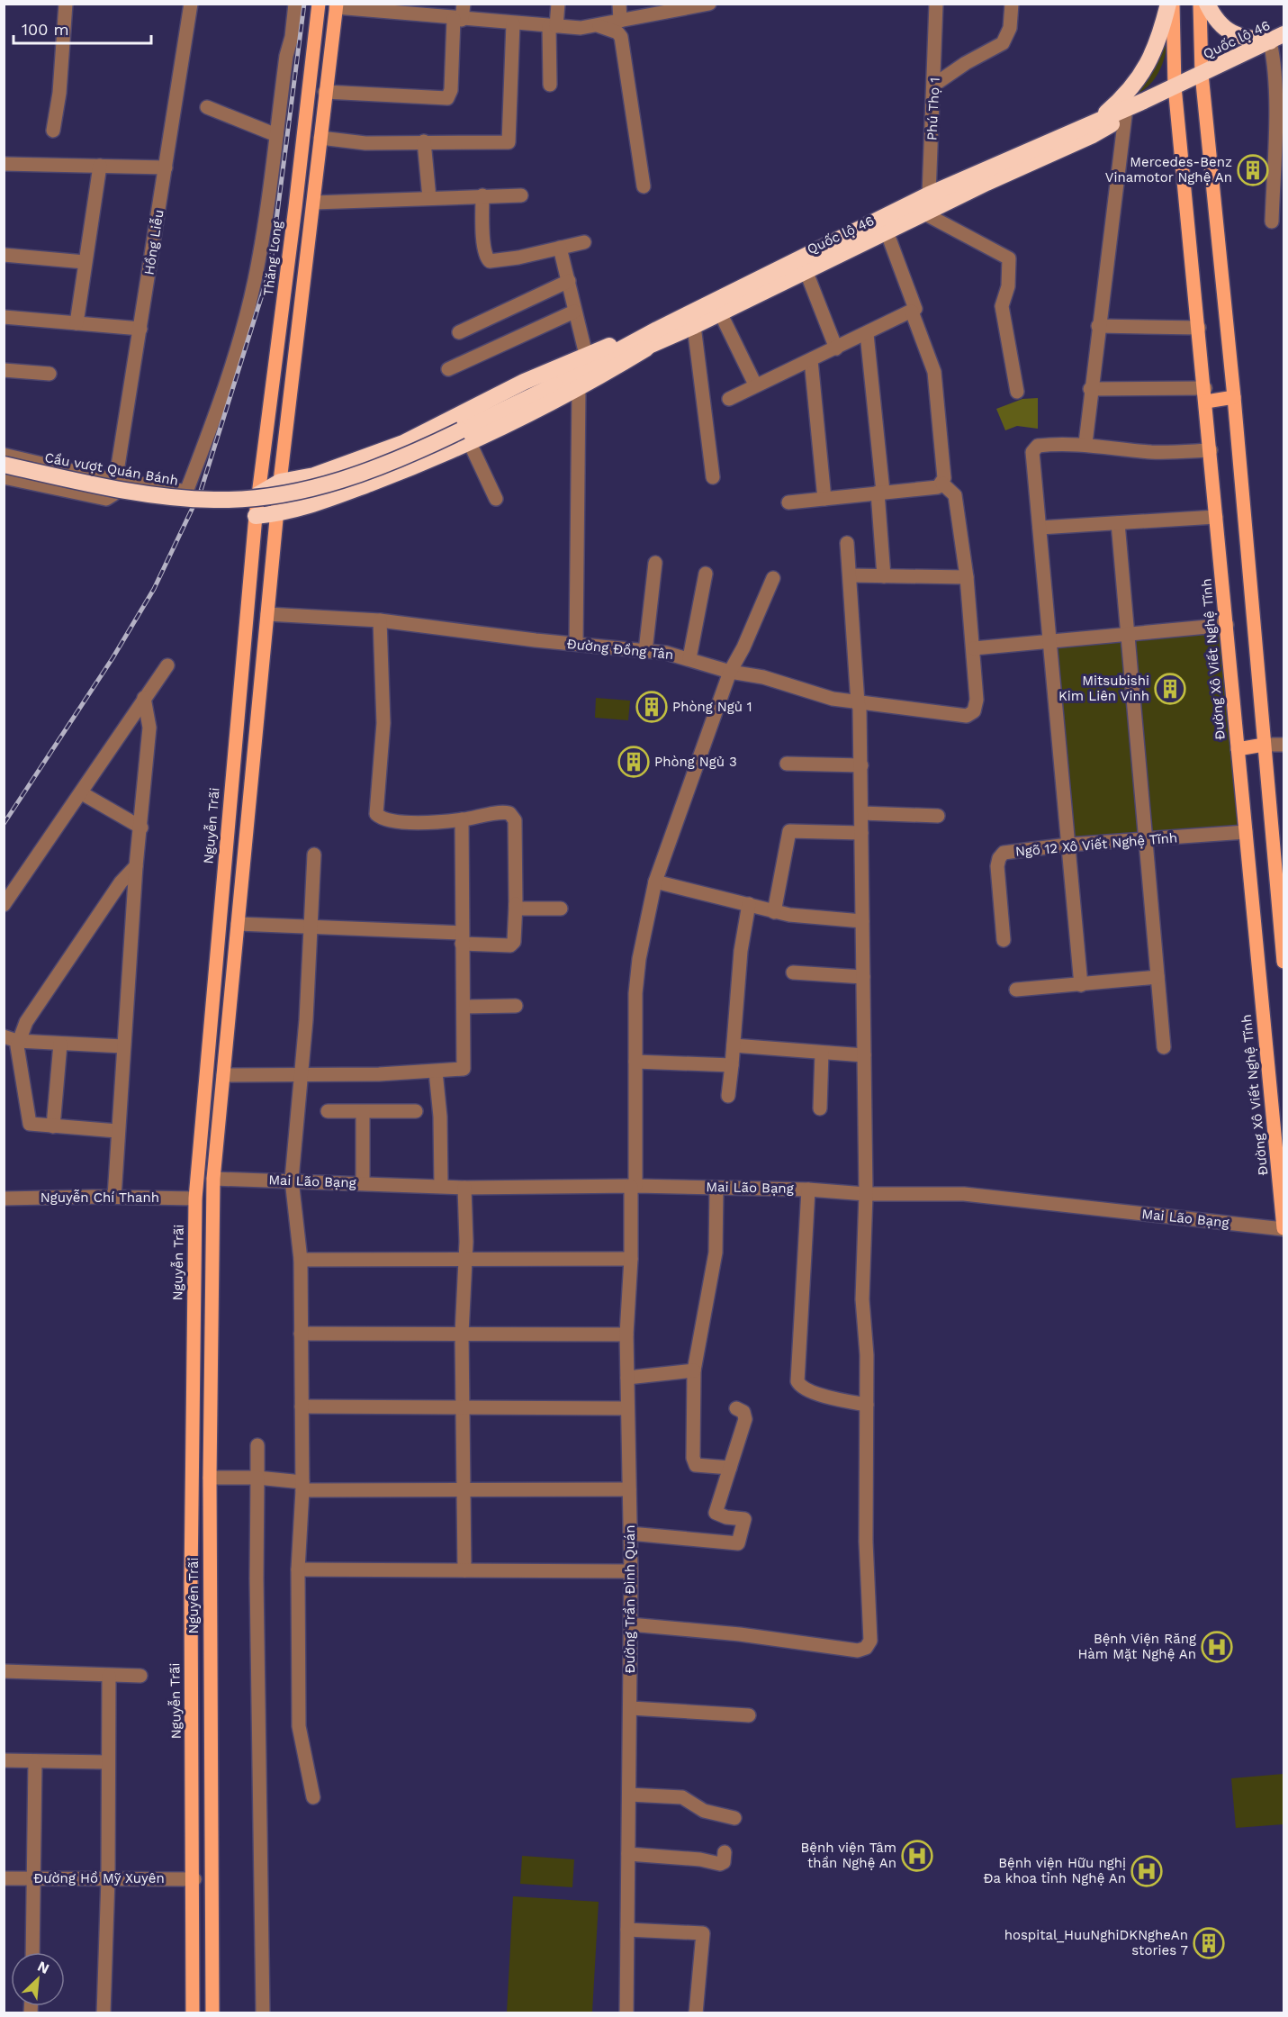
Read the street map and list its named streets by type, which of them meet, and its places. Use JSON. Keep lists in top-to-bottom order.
{
  "streets": {
    "highway": ["Quốc lộ 46", "Cầu vượt Quán Bánh"],
    "main road": [
      "Thăng Long",
      "Đường Xô Viết Nghệ Tĩnh",
      "Nguyễn Trãi",
      "Nguyên Trãi"
    ],
    "street": [
      "Phú Thọ 1",
      "Hồng Liễu",
      "Đường Đồng Tân",
      "Ngõ 12 Xô Viết Nghệ Tĩnh",
      "Mai Lão Bạng",
      "Nguyễn Chí Thanh",
      "Đường Trần Đình Quán",
      "Đường Hồ Mỹ Xuyên"
    ]
  },
  "crossings": [
    ["Quốc lộ 46", "Phú Thọ 1"],
    ["Quốc lộ 46", "Cầu vượt Quán Bánh"],
    ["Quốc lộ 46", "Đường Xô Viết Nghệ Tĩnh"],
    ["Thăng Long", "Nguyễn Trãi"],
    ["Đường Đồng Tân", "Đường Trần Đình Quán"],
    ["Đường Xô Viết Nghệ Tĩnh", "Ngõ 12 Xô Viết Nghệ Tĩnh"],
    ["Đường Xô Viết Nghệ Tĩnh", "Mai Lão Bạng"],
    ["Nguyễn Trãi", "Nguyễn Chí Thanh"],
    ["Nguyễn Trãi", "Đường Hồ Mỹ Xuyên"],
    ["Mai Lão Bạng", "Nguyên Trãi"],
    ["Mai Lão Bạng", "Đường Trần Đình Quán"]
  ],
  "places": {
    "building": [
      "Mercedes-Benz Vinamotor Nghệ An",
      "Mitsubishi Kim Liên Vinh",
      "Phòng Ngủ 1",
      "Phòng Ngủ 3",
      "hospital_HuuNghiDKNgheAn stories 7"
    ],
    "hospital": ["Bệnh Viện Răng Hàm Mặt Nghệ An", "Bệnh viện Tâm thần Nghệ An", "Bệnh viện Hữu nghị Đa khoa tỉnh Nghệ An"]
  },
  "scale_bar": "100 m",
  "north": "top right"
}
